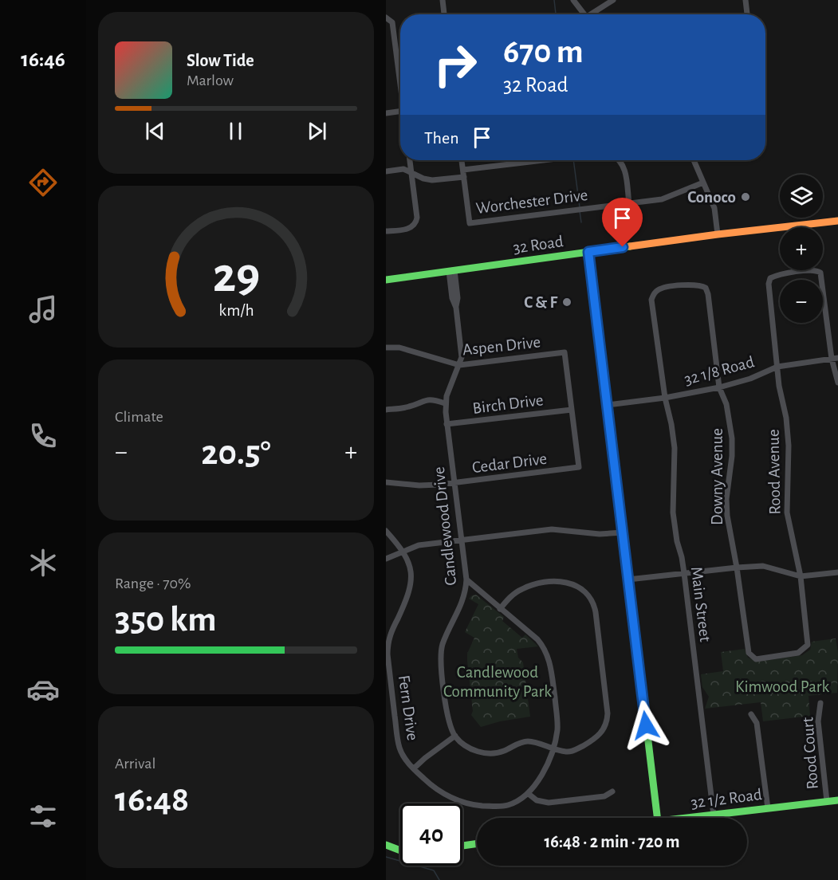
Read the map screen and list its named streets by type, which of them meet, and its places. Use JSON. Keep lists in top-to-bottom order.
{
  "streets": {
    "street": [
      "Worchester Drive",
      "32 Road",
      "Aspen Drive",
      "32 1/8 Road",
      "Birch Drive",
      "Cedar Drive",
      "Rood Avenue",
      "Downy Avenue",
      "Candlewood Drive",
      "Main Street",
      "Fern Drive",
      "Rood Court",
      "32 1/2 Road"
    ]
  },
  "crossings": [
    ["32 Road", "Candlewood Drive"],
    ["Aspen Drive", "Birch Drive"],
    ["Aspen Drive", "Cedar Drive"],
    ["Aspen Drive", "Candlewood Drive"],
    ["32 1/8 Road", "Rood Avenue"],
    ["32 1/8 Road", "Downy Avenue"],
    ["32 1/8 Road", "Main Street"],
    ["Birch Drive", "Cedar Drive"],
    ["Birch Drive", "Candlewood Drive"],
    ["Cedar Drive", "Candlewood Drive"],
    ["Rood Avenue", "Downy Avenue"],
    ["Downy Avenue", "Main Street"],
    ["Main Street", "32 1/2 Road"],
    ["Rood Court", "32 1/2 Road"]
  ],
  "parks": ["Candlewood Community Park", "Kimwood Park"],
  "places": ["Conoco", "C & F"],
  "page": {
    "tabs": "16:46",
    "turn": ["670 m", "32 Road"],
    "song": ["Slow Tide", "Marlow"],
    "then": "Then",
    "map_buttons": ["+", "−"],
    "tile": [
      "Climate",
      ["Range · 70%", "350 km"],
      ["Arrival", "16:48"]
    ],
    "heat": ["−", "20.5°", "+"],
    "limit": "40",
    "trip": "16:48 · 2 min · 720 m",
    "gauge": ["29", "km/h"]
  }
}
